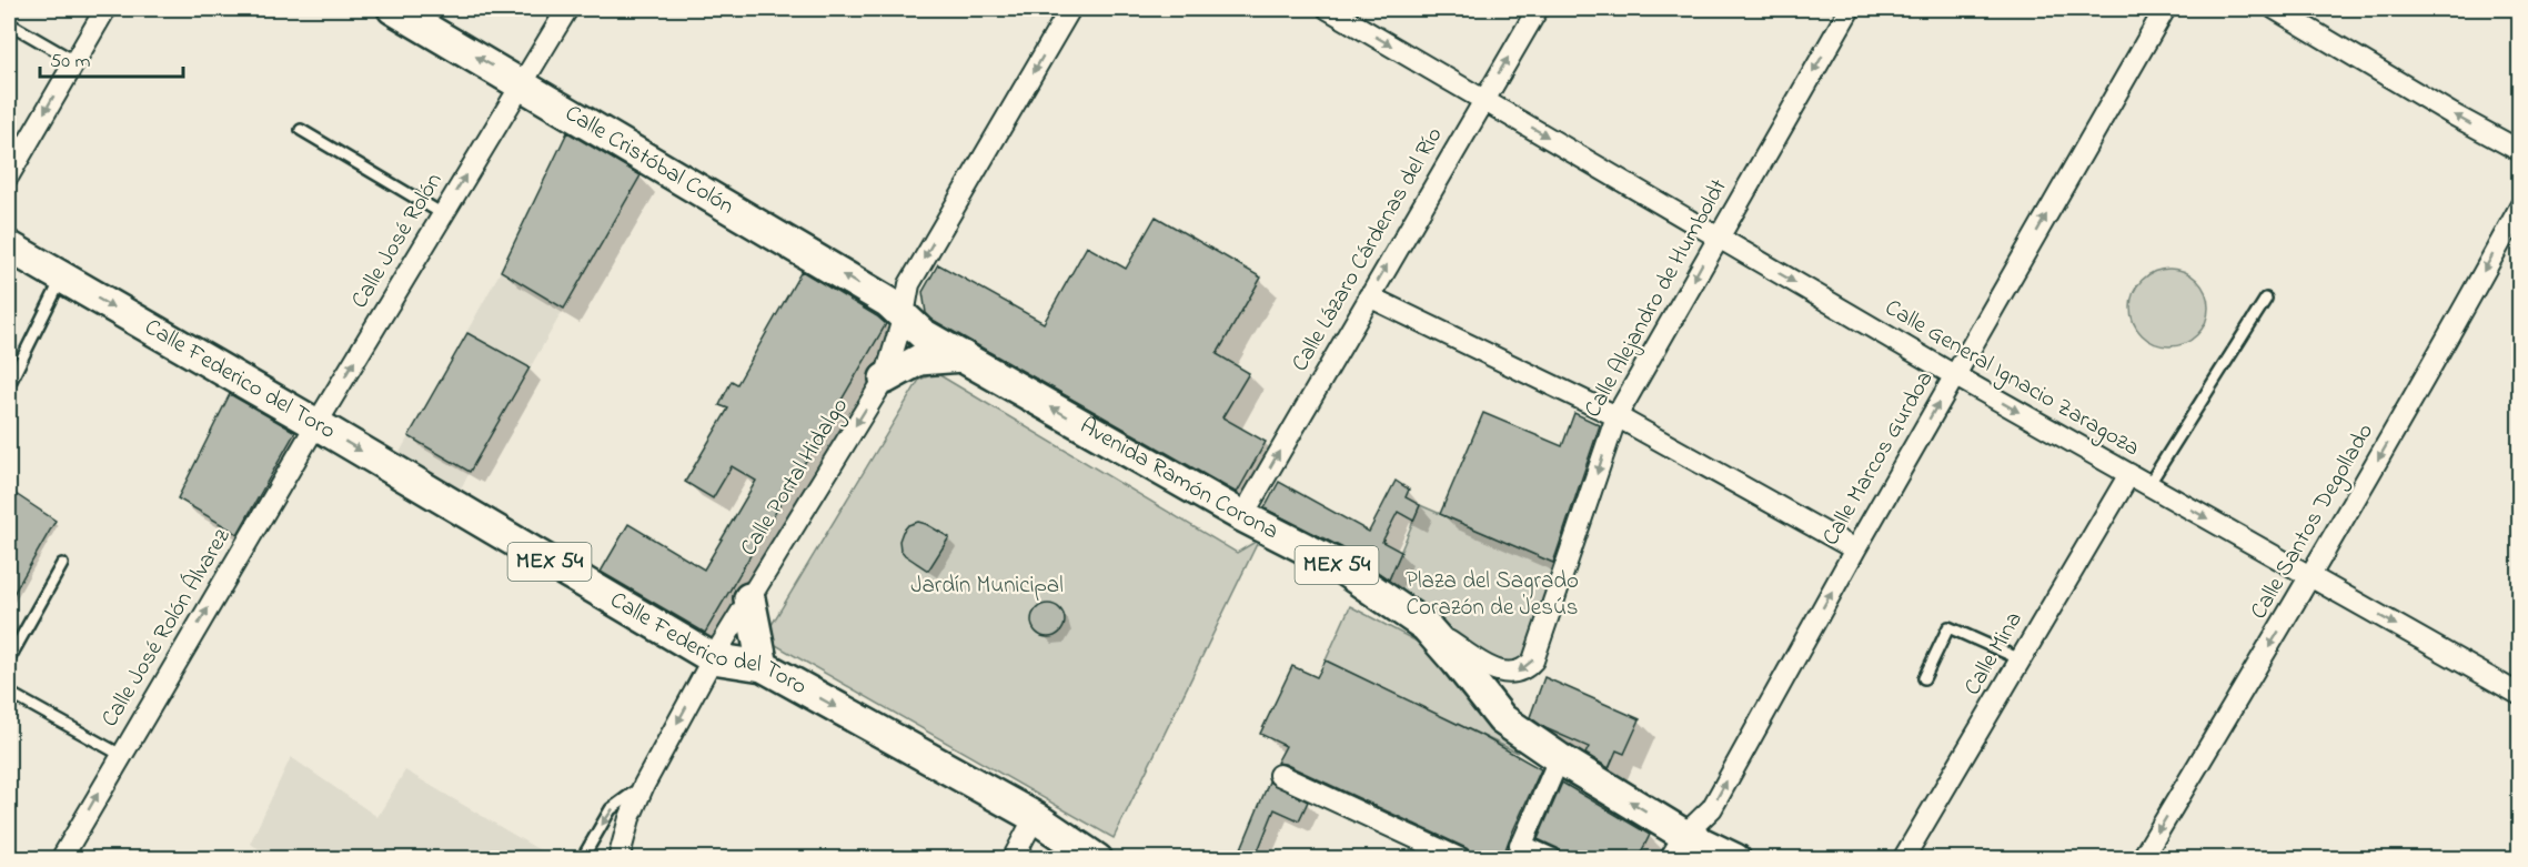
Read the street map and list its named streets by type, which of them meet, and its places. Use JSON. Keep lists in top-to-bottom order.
{
  "streets": {
    "main road": [
      "Calle Cristóbal Colón",
      "Calle Federico del Toro",
      "Avenida Ramón Corona",
      "MEX 54"
    ],
    "street": [
      "Calle José Rolón",
      "Calle Lázaro Cárdenas del Río",
      "Calle Alejandro de Humboldt",
      "Calle General Ignacio Zaragoza",
      "Calle Marcos Gurdoa",
      "Calle Portal Hidalgo",
      "Calle Santos Degollado",
      "Calle José Rolón Álvarez",
      "Calle Mina"
    ]
  },
  "crossings": [
    ["Calle Cristóbal Colón", "Calle José Rolón"],
    ["Calle Cristóbal Colón", "Calle Portal Hidalgo"],
    ["Calle Cristóbal Colón", "Avenida Ramón Corona"],
    ["Calle José Rolón", "Calle Federico del Toro"],
    ["Calle José Rolón", "Calle José Rolón Álvarez"],
    ["Calle Lázaro Cárdenas del Río", "Calle General Ignacio Zaragoza"],
    ["Calle Lázaro Cárdenas del Río", "Avenida Ramón Corona"],
    ["Calle Alejandro de Humboldt", "Calle General Ignacio Zaragoza"],
    ["Calle Alejandro de Humboldt", "Avenida Ramón Corona"],
    ["Calle General Ignacio Zaragoza", "Calle Marcos Gurdoa"],
    ["Calle General Ignacio Zaragoza", "Calle Santos Degollado"],
    ["Calle General Ignacio Zaragoza", "Calle Mina"],
    ["Calle Federico del Toro", "Calle Portal Hidalgo"],
    ["Calle Federico del Toro", "Calle José Rolón Álvarez"],
    ["Calle Marcos Gurdoa", "Avenida Ramón Corona"],
    ["Calle Portal Hidalgo", "Avenida Ramón Corona"]
  ],
  "one_way": [
    "Calle Cristóbal Colón",
    "Calle José Rolón",
    "Calle Lázaro Cárdenas del Río",
    "Calle Alejandro de Humboldt",
    "Calle General Ignacio Zaragoza",
    "Calle Federico del Toro",
    "Calle Marcos Gurdoa",
    "Calle Portal Hidalgo",
    "Avenida Ramón Corona",
    "Calle Santos Degollado",
    "Calle José Rolón Álvarez"
  ],
  "parks": ["Plaza del Sagrado Corazón de Jesús", "Jardín Municipal"],
  "scale_bar": "50 m"
}
